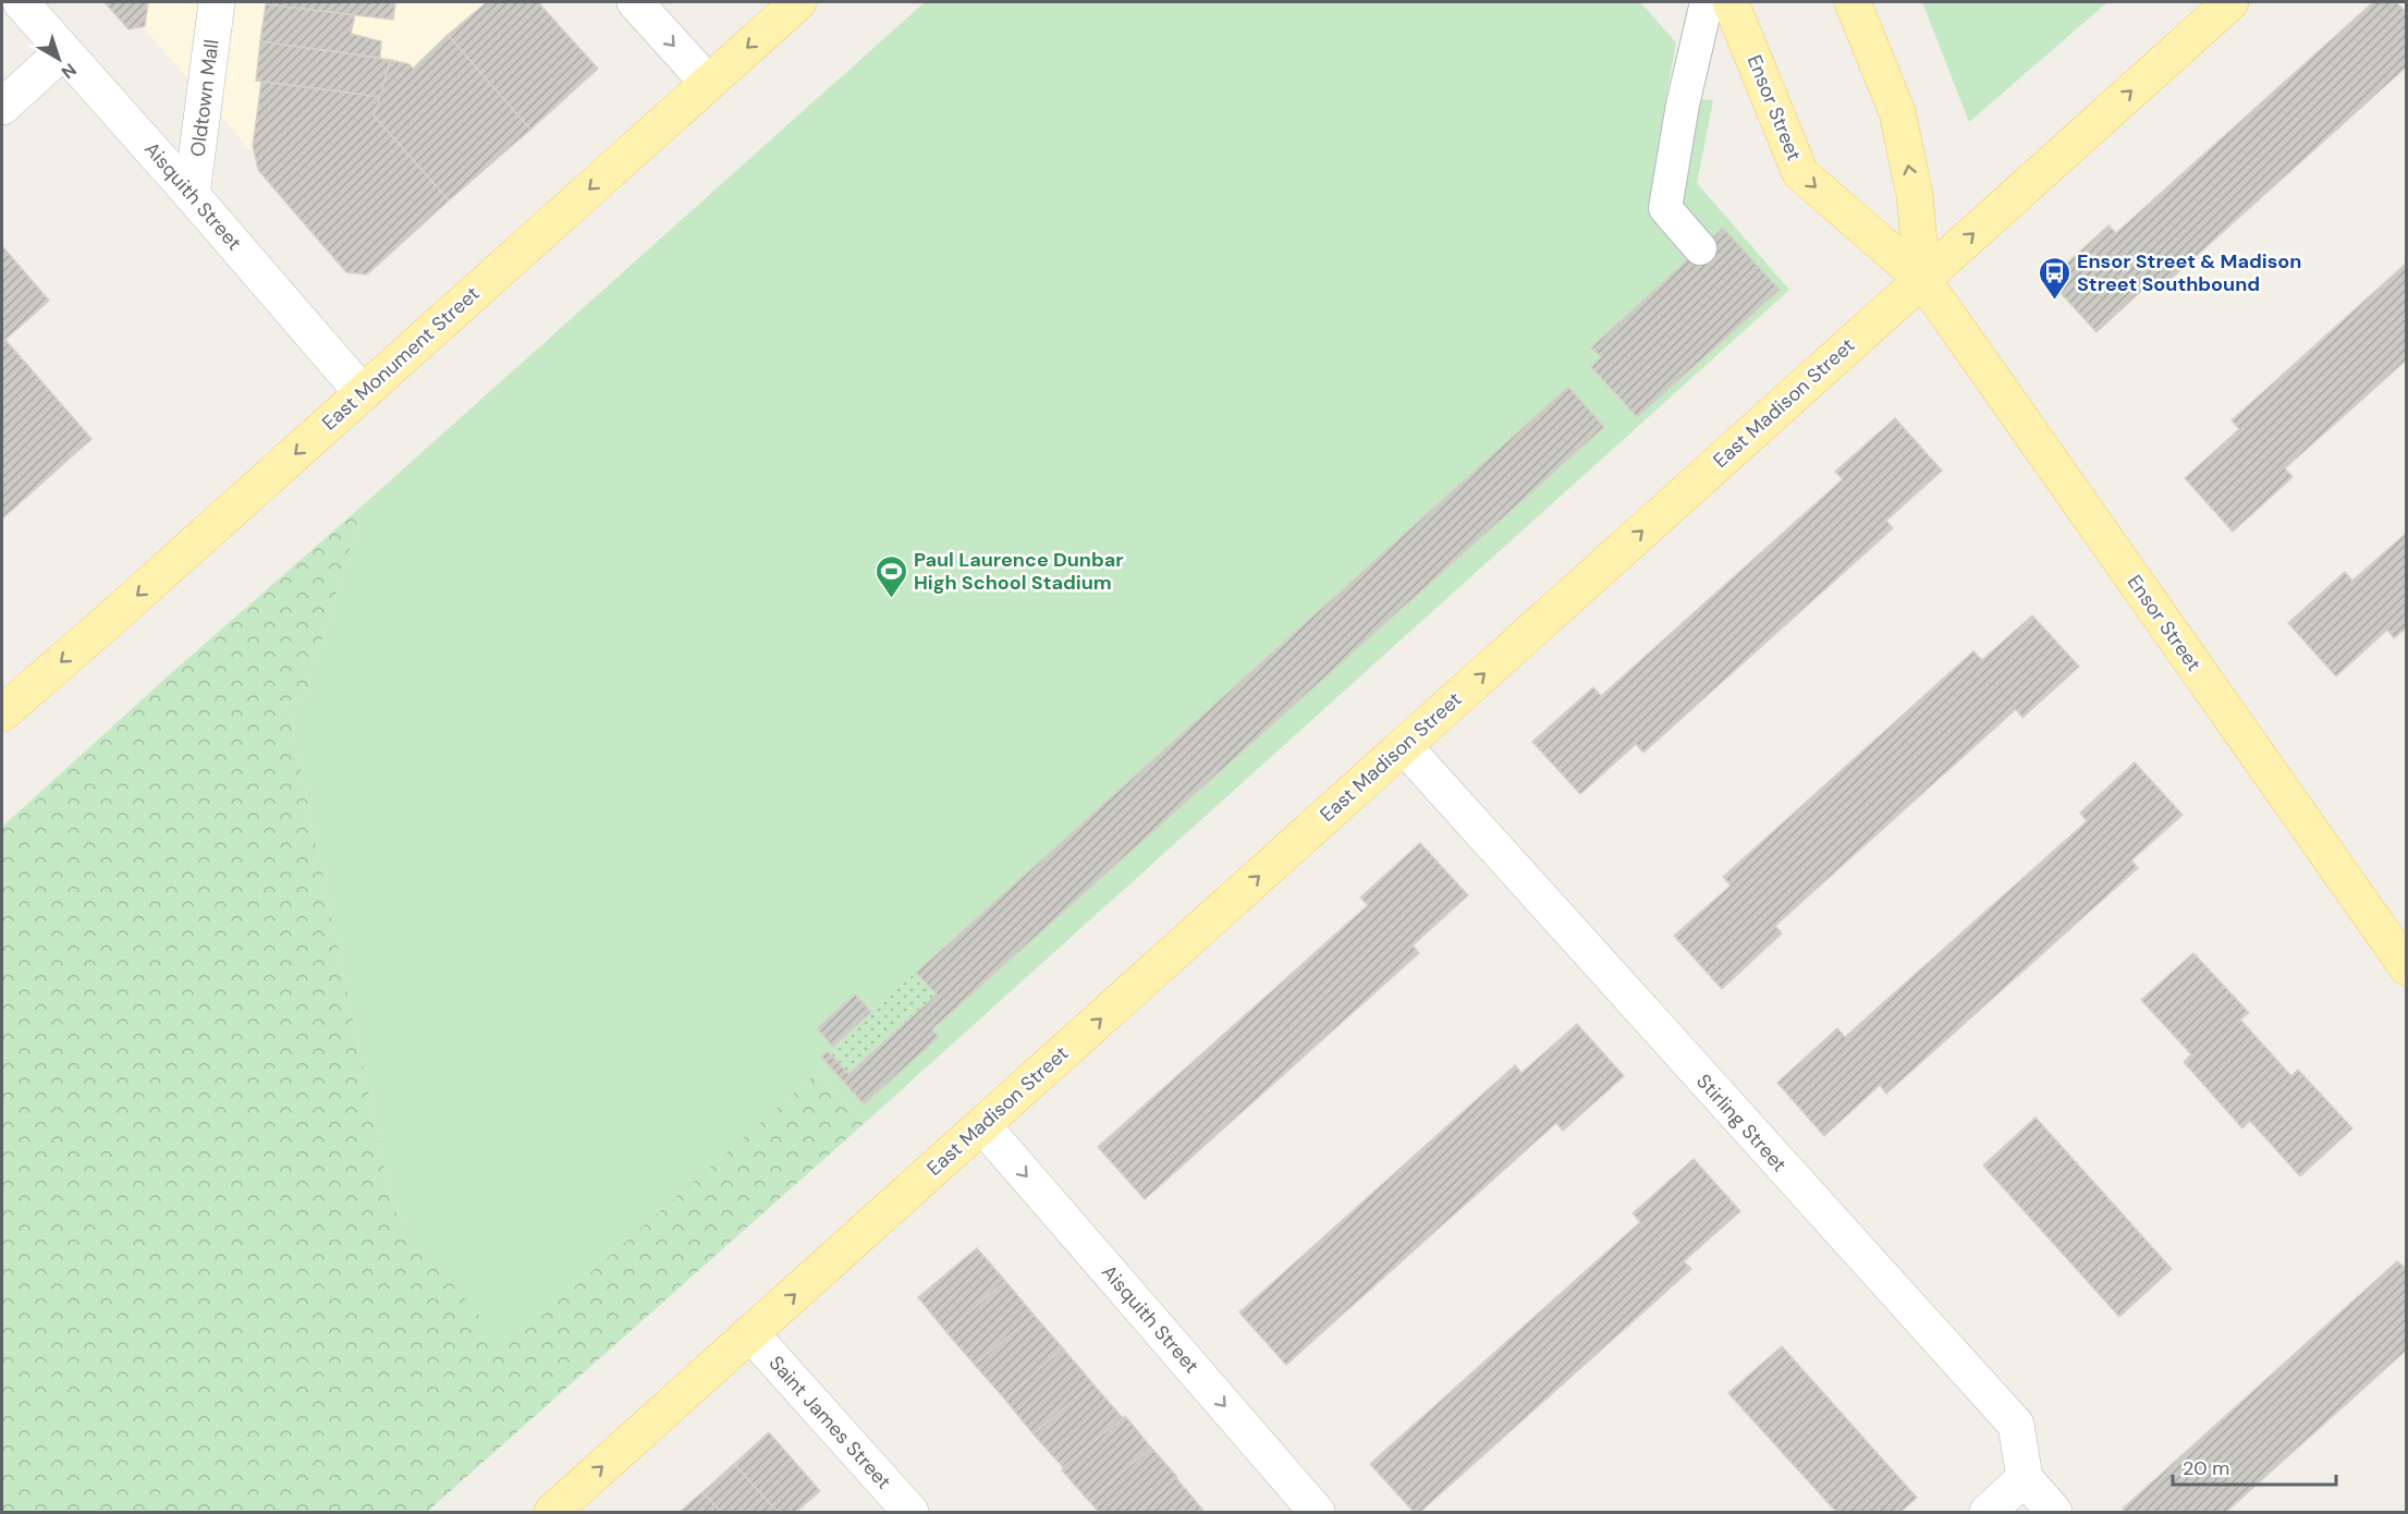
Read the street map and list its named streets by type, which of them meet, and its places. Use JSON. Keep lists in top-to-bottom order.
{
  "streets": {
    "main road": ["Ensor Street", "East Monument Street", "East Madison Street"],
    "street": [
      "Oldtown Mall",
      "Aisquith Street",
      "Stirling Street",
      "Saint James Street"
    ]
  },
  "crossings": [
    ["Oldtown Mall", "Aisquith Street"],
    ["Ensor Street", "East Madison Street"],
    ["Aisquith Street", "East Monument Street"],
    ["Aisquith Street", "East Madison Street"],
    ["East Madison Street", "Stirling Street"],
    ["East Madison Street", "Saint James Street"]
  ],
  "one_way": ["Aisquith Street", "East Monument Street", "East Madison Street"],
  "places": {
    "bus stop": ["Ensor Street & Madison Street Southbound"],
    "sports": ["Paul Laurence Dunbar High School Stadium"]
  },
  "scale_bar": "20 m",
  "north": "bottom right"
}
